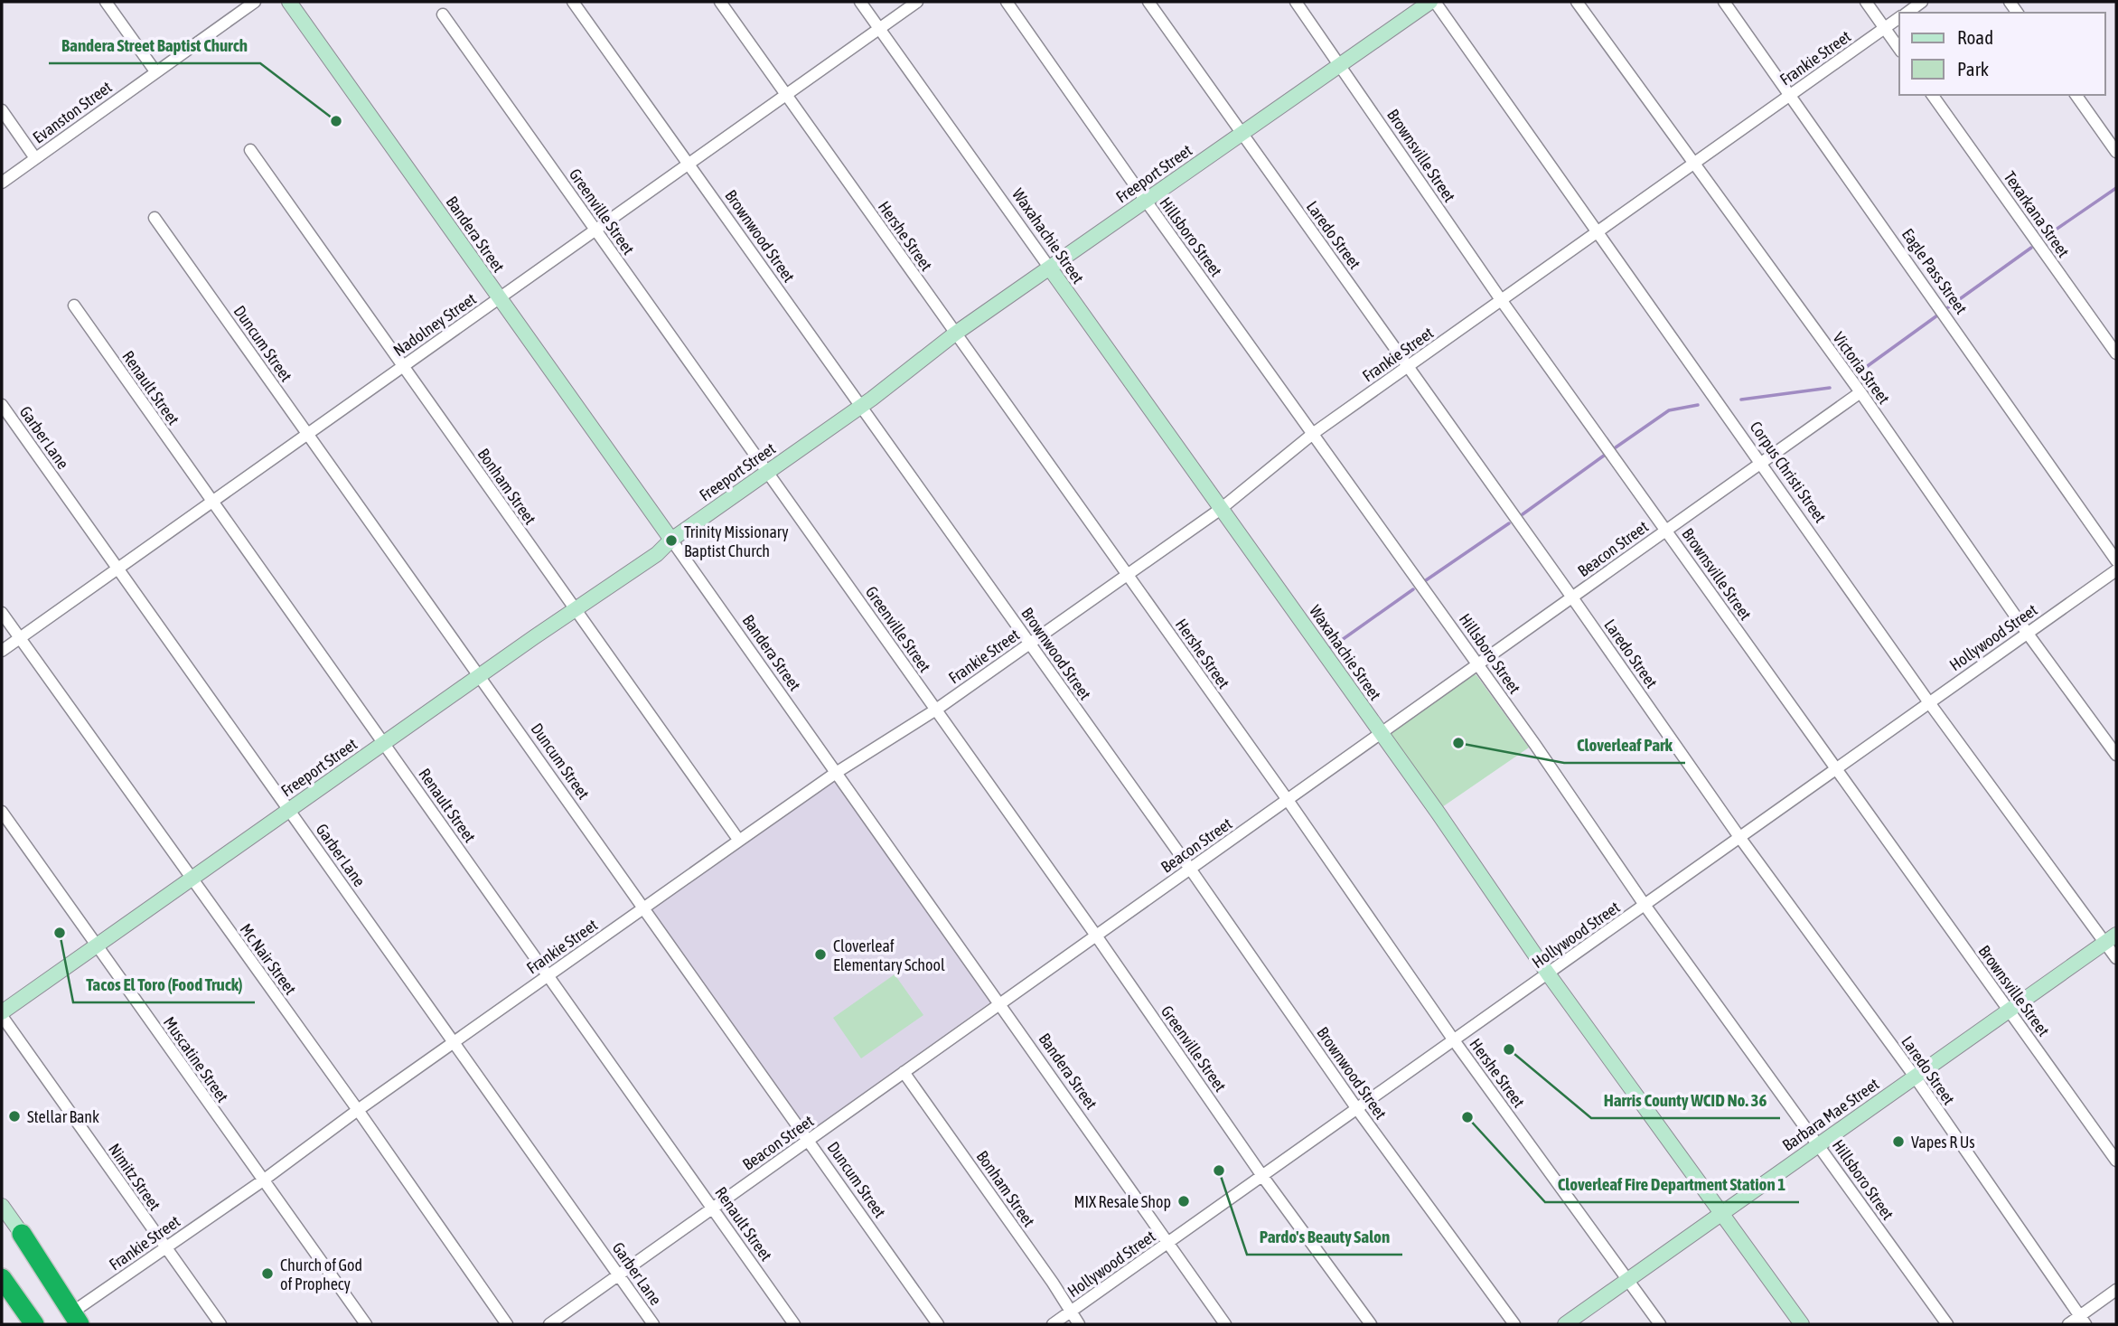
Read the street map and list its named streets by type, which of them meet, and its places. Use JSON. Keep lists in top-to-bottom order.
{
  "streets": {
    "street": [
      "Frankie Street",
      "Evanston Street",
      "Brownsville Street",
      "Freeport Street",
      "Greenville Street",
      "Texarkana Street",
      "Bandera Street",
      "Laredo Street",
      "Brownwood Street",
      "Hershe Street",
      "Waxahachie Street",
      "Hillsboro Street",
      "Eagle Pass Street",
      "Nadolney Street",
      "Duncum Street",
      "Victoria Street",
      "Renault Street",
      "Garber Lane",
      "Corpus Christi Street",
      "Bonham Street",
      "Beacon Street",
      "Hollywood Street",
      "Mc Nair Street",
      "Muscatine Street",
      "Barbara Mae Street",
      "Nimitz Street"
    ]
  },
  "crossings": [
    ["Frankie Street", "Brownsville Street"],
    ["Frankie Street", "Greenville Street"],
    ["Frankie Street", "Bandera Street"],
    ["Frankie Street", "Laredo Street"],
    ["Frankie Street", "Brownwood Street"],
    ["Frankie Street", "Hershe Street"],
    ["Frankie Street", "Waxahachie Street"],
    ["Frankie Street", "Hillsboro Street"],
    ["Frankie Street", "Eagle Pass Street"],
    ["Frankie Street", "Duncum Street"],
    ["Frankie Street", "Victoria Street"],
    ["Frankie Street", "Renault Street"],
    ["Frankie Street", "Garber Lane"],
    ["Frankie Street", "Corpus Christi Street"],
    ["Frankie Street", "Bonham Street"],
    ["Frankie Street", "Mc Nair Street"],
    ["Frankie Street", "Muscatine Street"],
    ["Frankie Street", "Nimitz Street"],
    ["Brownsville Street", "Freeport Street"],
    ["Brownsville Street", "Beacon Street"],
    ["Brownsville Street", "Hollywood Street"],
    ["Brownsville Street", "Barbara Mae Street"],
    ["Freeport Street", "Greenville Street"],
    ["Freeport Street", "Bandera Street"],
    ["Freeport Street", "Laredo Street"],
    ["Freeport Street", "Brownwood Street"],
    ["Freeport Street", "Hershe Street"],
    ["Freeport Street", "Waxahachie Street"],
    ["Freeport Street", "Hillsboro Street"],
    ["Freeport Street", "Duncum Street"],
    ["Freeport Street", "Renault Street"],
    ["Freeport Street", "Garber Lane"],
    ["Freeport Street", "Bonham Street"],
    ["Freeport Street", "Mc Nair Street"],
    ["Freeport Street", "Muscatine Street"],
    ["Freeport Street", "Nimitz Street"],
    ["Greenville Street", "Nadolney Street"],
    ["Greenville Street", "Beacon Street"],
    ["Greenville Street", "Hollywood Street"],
    ["Bandera Street", "Nadolney Street"],
    ["Bandera Street", "Beacon Street"],
    ["Bandera Street", "Hollywood Street"],
    ["Laredo Street", "Beacon Street"],
    ["Laredo Street", "Hollywood Street"],
    ["Laredo Street", "Barbara Mae Street"],
    ["Brownwood Street", "Nadolney Street"],
    ["Brownwood Street", "Beacon Street"],
    ["Brownwood Street", "Hollywood Street"],
    ["Hershe Street", "Nadolney Street"],
    ["Hershe Street", "Beacon Street"],
    ["Hershe Street", "Hollywood Street"],
    ["Hershe Street", "Barbara Mae Street"],
    ["Waxahachie Street", "Nadolney Street"],
    ["Waxahachie Street", "Beacon Street"],
    ["Waxahachie Street", "Hollywood Street"],
    ["Waxahachie Street", "Barbara Mae Street"],
    ["Hillsboro Street", "Beacon Street"],
    ["Hillsboro Street", "Hollywood Street"],
    ["Hillsboro Street", "Barbara Mae Street"],
    ["Nadolney Street", "Duncum Street"],
    ["Nadolney Street", "Renault Street"],
    ["Nadolney Street", "Garber Lane"],
    ["Nadolney Street", "Bonham Street"],
    ["Nadolney Street", "Mc Nair Street"],
    ["Duncum Street", "Beacon Street"],
    ["Victoria Street", "Beacon Street"],
    ["Victoria Street", "Hollywood Street"],
    ["Renault Street", "Beacon Street"],
    ["Garber Lane", "Beacon Street"],
    ["Corpus Christi Street", "Beacon Street"],
    ["Corpus Christi Street", "Hollywood Street"],
    ["Corpus Christi Street", "Barbara Mae Street"],
    ["Bonham Street", "Beacon Street"],
    ["Bonham Street", "Hollywood Street"]
  ],
  "places": [
    "Bandera Street Baptist Church",
    "Trinity Missionary Baptist Church",
    "Cloverleaf Park",
    "Tacos El Toro (Food Truck)",
    "Cloverleaf Elementary School",
    "Harris County WCID No. 36",
    "Stellar Bank",
    "Cloverleaf Fire Department Station 1",
    "Vapes R Us",
    "Pardo's Beauty Salon",
    "MIX Resale Shop",
    "Church of God of Prophecy"
  ],
  "legend": ["Road", "Park"]
}
